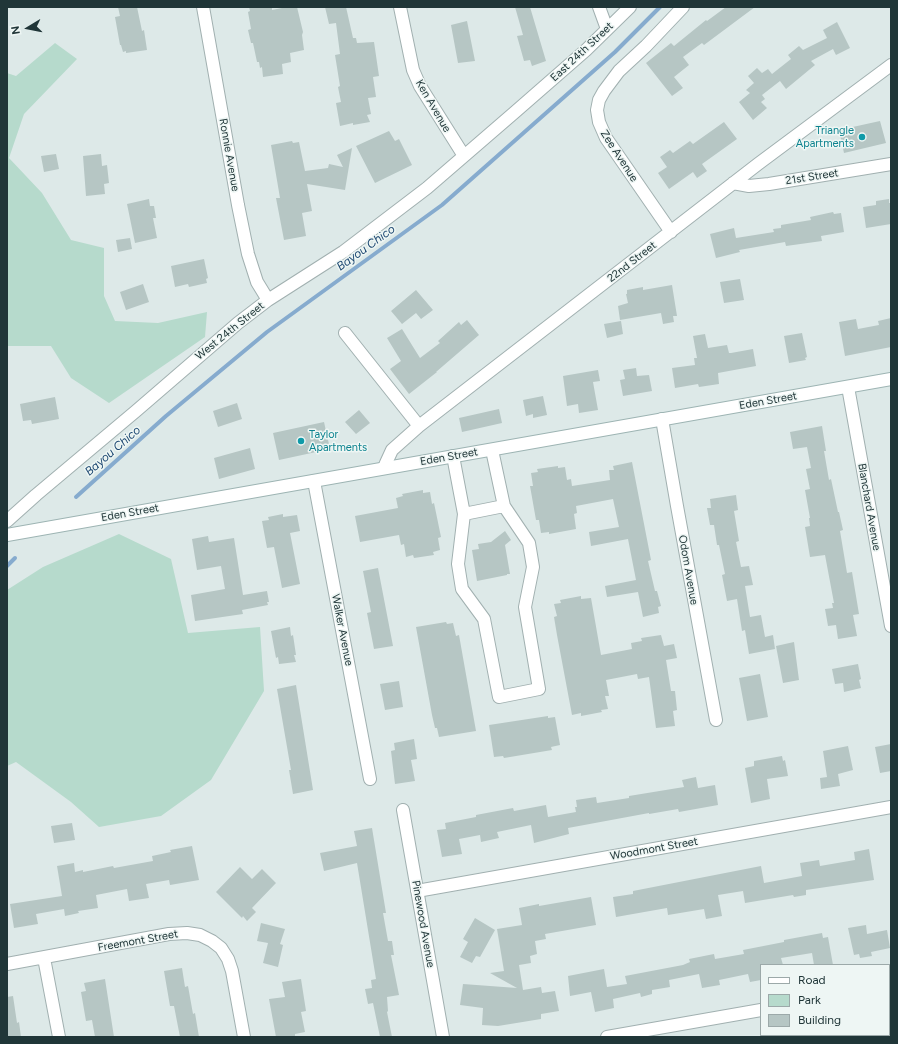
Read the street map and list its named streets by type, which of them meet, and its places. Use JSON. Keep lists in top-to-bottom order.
{
  "streets": {
    "street": [
      "East 24th Street",
      "Ken Avenue",
      "Ronnie Avenue",
      "Zee Avenue",
      "21st Street",
      "22nd Street",
      "West 24th Street",
      "Eden Street",
      "Blanchard Avenue",
      "Odom Avenue",
      "Walker Avenue",
      "Woodmont Street",
      "Pinewood Avenue",
      "Freemont Street"
    ]
  },
  "crossings": [
    ["East 24th Street", "Ken Avenue"],
    ["East 24th Street", "West 24th Street"],
    ["Ken Avenue", "West 24th Street"],
    ["Ronnie Avenue", "West 24th Street"],
    ["Zee Avenue", "22nd Street"],
    ["21st Street", "22nd Street"],
    ["22nd Street", "Eden Street"],
    ["Eden Street", "Blanchard Avenue"],
    ["Eden Street", "Odom Avenue"],
    ["Eden Street", "Walker Avenue"],
    ["Woodmont Street", "Pinewood Avenue"]
  ],
  "water": ["Bayou Chico"],
  "places": ["Triangle Apartments", "Taylor Apartments"],
  "legend": ["Road", "Park", "Building"],
  "north": "left"
}
